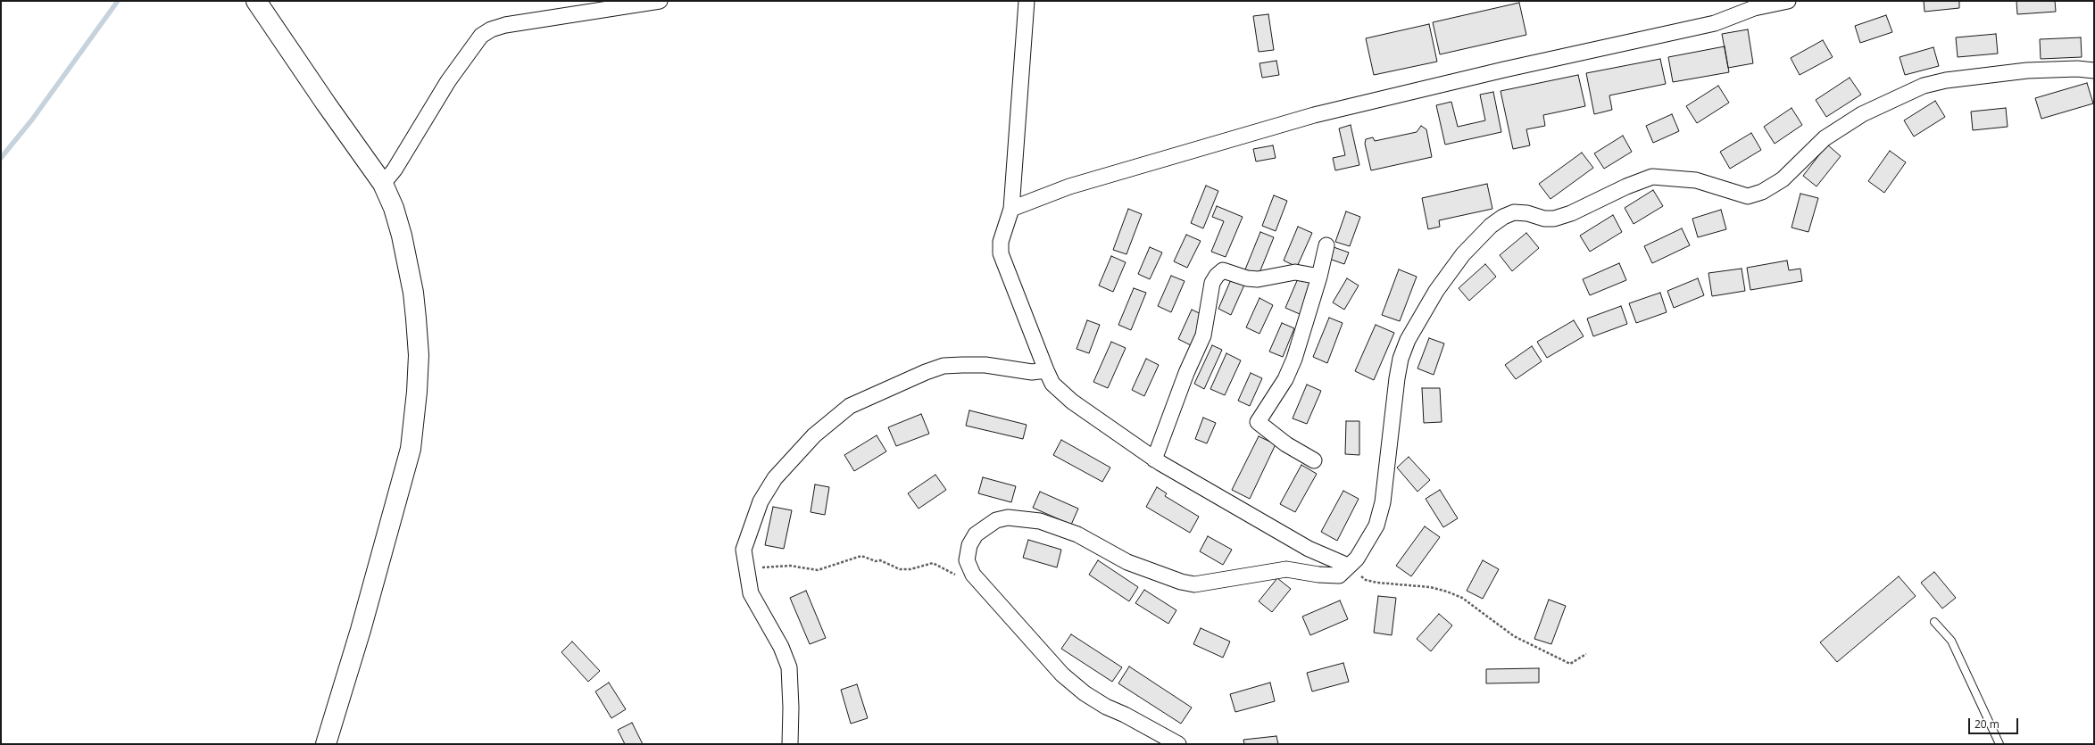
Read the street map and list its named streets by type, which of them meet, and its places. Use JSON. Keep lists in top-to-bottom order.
{
  "scale_bar": "20 m"
}
